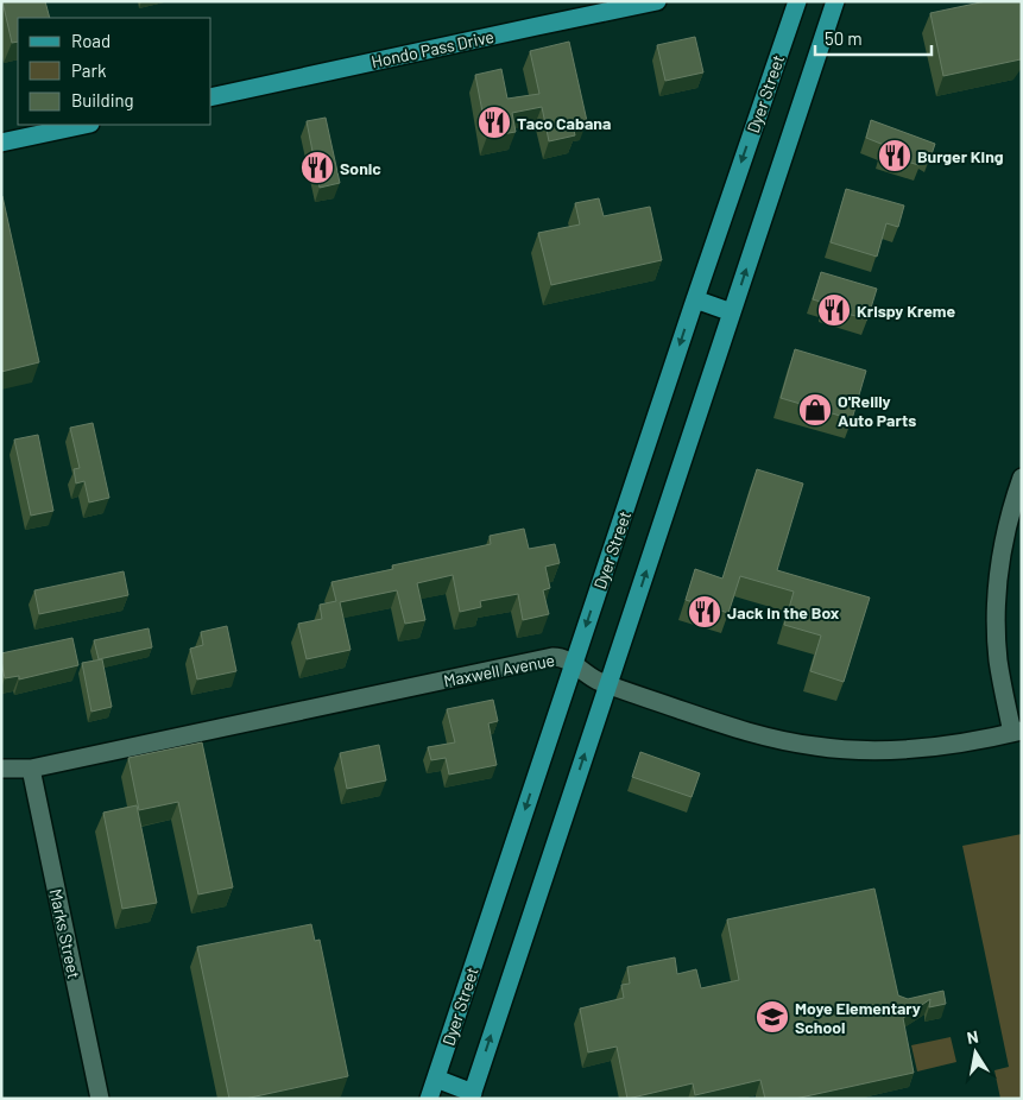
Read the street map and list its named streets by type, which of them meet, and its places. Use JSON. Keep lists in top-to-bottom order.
{
  "streets": {
    "main road": ["Hondo Pass Drive", "Dyer Street"],
    "street": ["Maxwell Avenue", "Marks Street"]
  },
  "crossings": [
    ["Dyer Street", "Maxwell Avenue"],
    ["Maxwell Avenue", "Marks Street"]
  ],
  "places": {
    "restaurant": [
      "Taco Cabana",
      "Burger King",
      "Sonic",
      "Krispy Kreme",
      "Jack in the Box"
    ],
    "shop": ["O'Reilly Auto Parts"],
    "school or university": ["Moye Elementary School"]
  },
  "legend": ["Road", "Park", "Building"],
  "scale_bar": "50 m",
  "north": "top"
}
